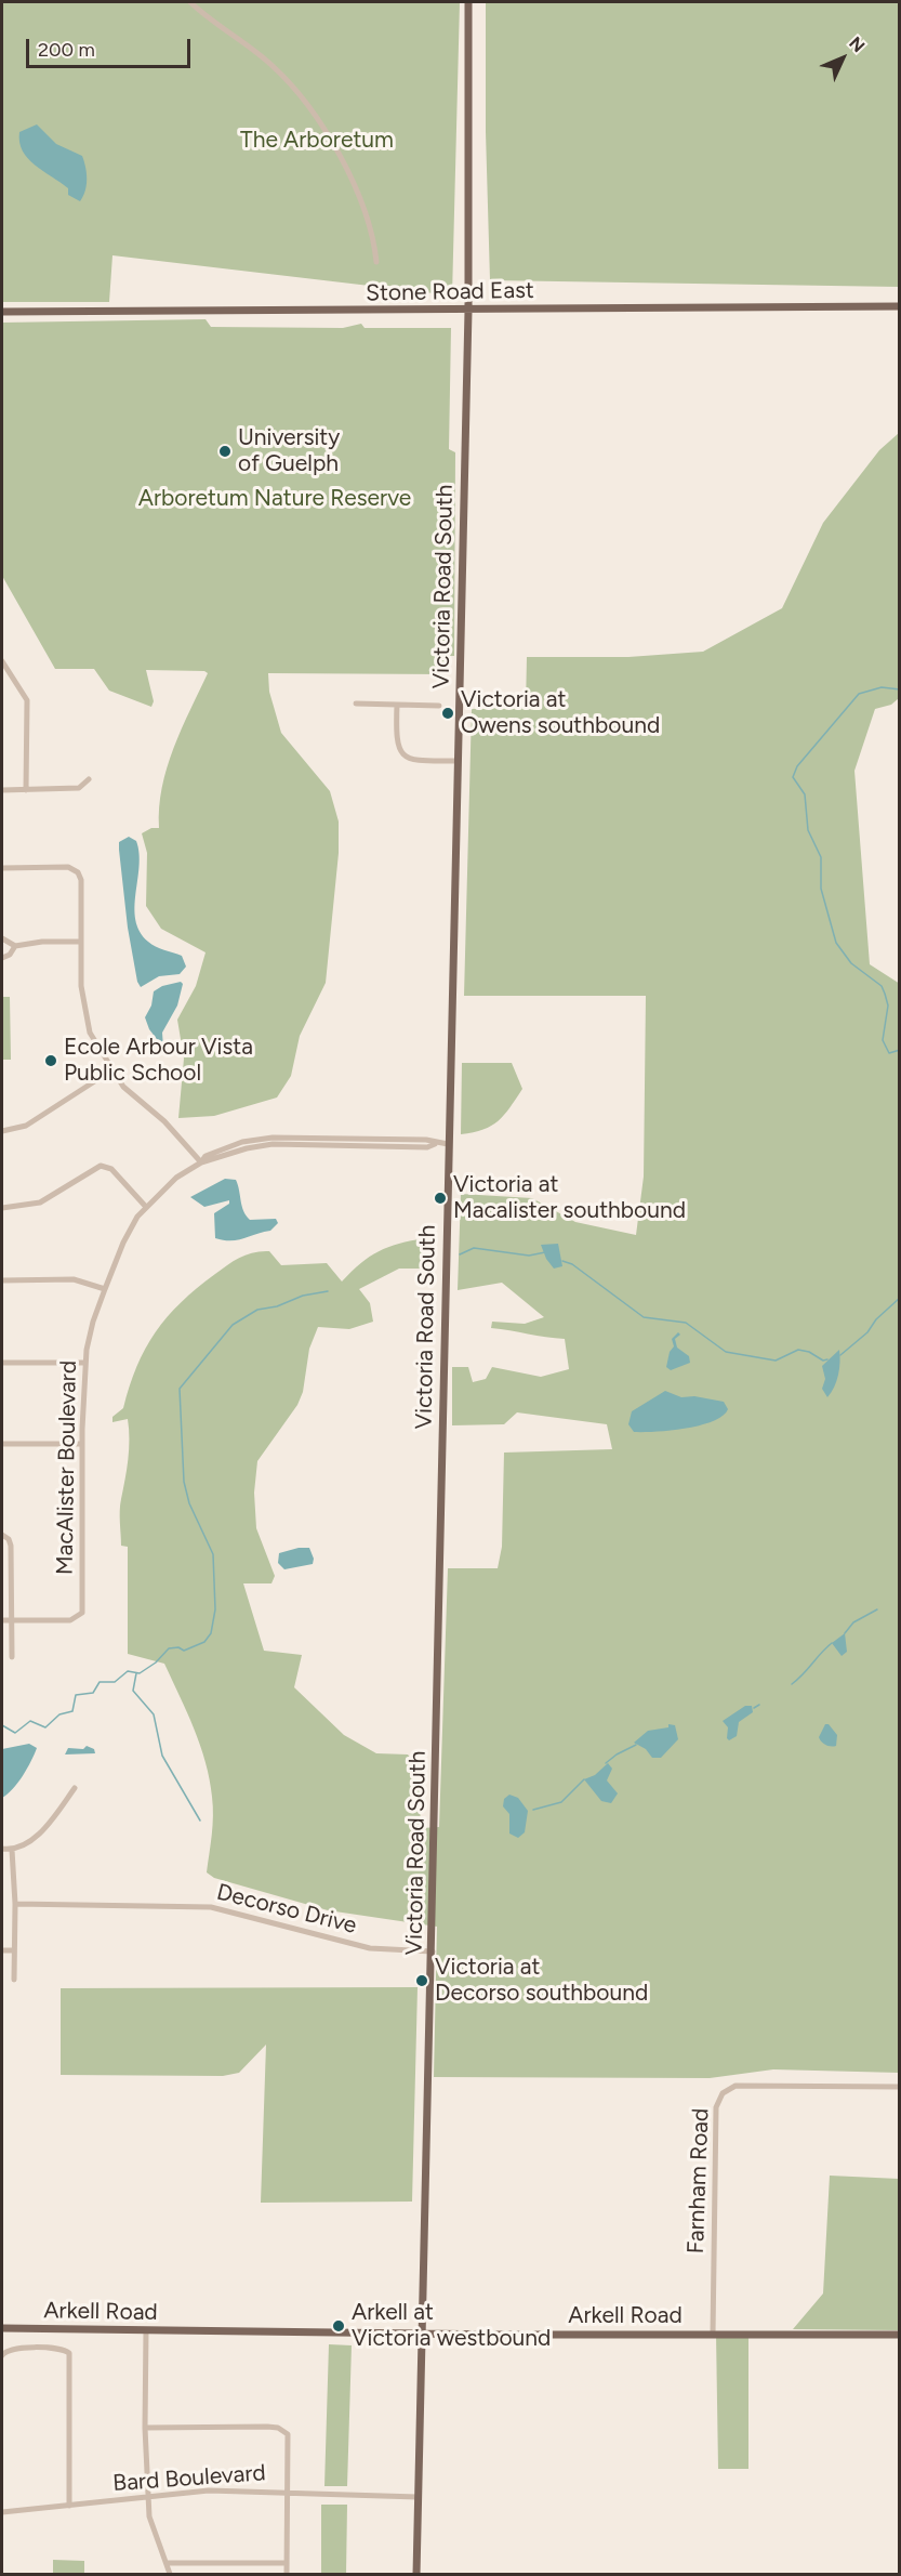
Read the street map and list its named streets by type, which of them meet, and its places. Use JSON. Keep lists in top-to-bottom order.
{
  "streets": {
    "main road": ["Stone Road East", "Victoria Road South", "Arkell Road"],
    "street": [
      "MacAlister Boulevard",
      "Decorso Drive",
      "Farnham Road",
      "Bard Boulevard"
    ]
  },
  "crossings": [
    ["Stone Road East", "Victoria Road South"],
    ["Victoria Road South", "MacAlister Boulevard"],
    ["Victoria Road South", "Decorso Drive"],
    ["Victoria Road South", "Arkell Road"],
    ["Victoria Road South", "Bard Boulevard"],
    ["Farnham Road", "Arkell Road"]
  ],
  "parks": ["The Arboretum", "Arboretum Nature Reserve"],
  "places": [
    "University of Guelph",
    "Victoria at Owens southbound",
    "Ecole Arbour Vista Public School",
    "Victoria at Macalister southbound",
    "Victoria at Decorso southbound",
    "Arkell at Victoria westbound"
  ],
  "scale_bar": "200 m",
  "north": "top right"
}
